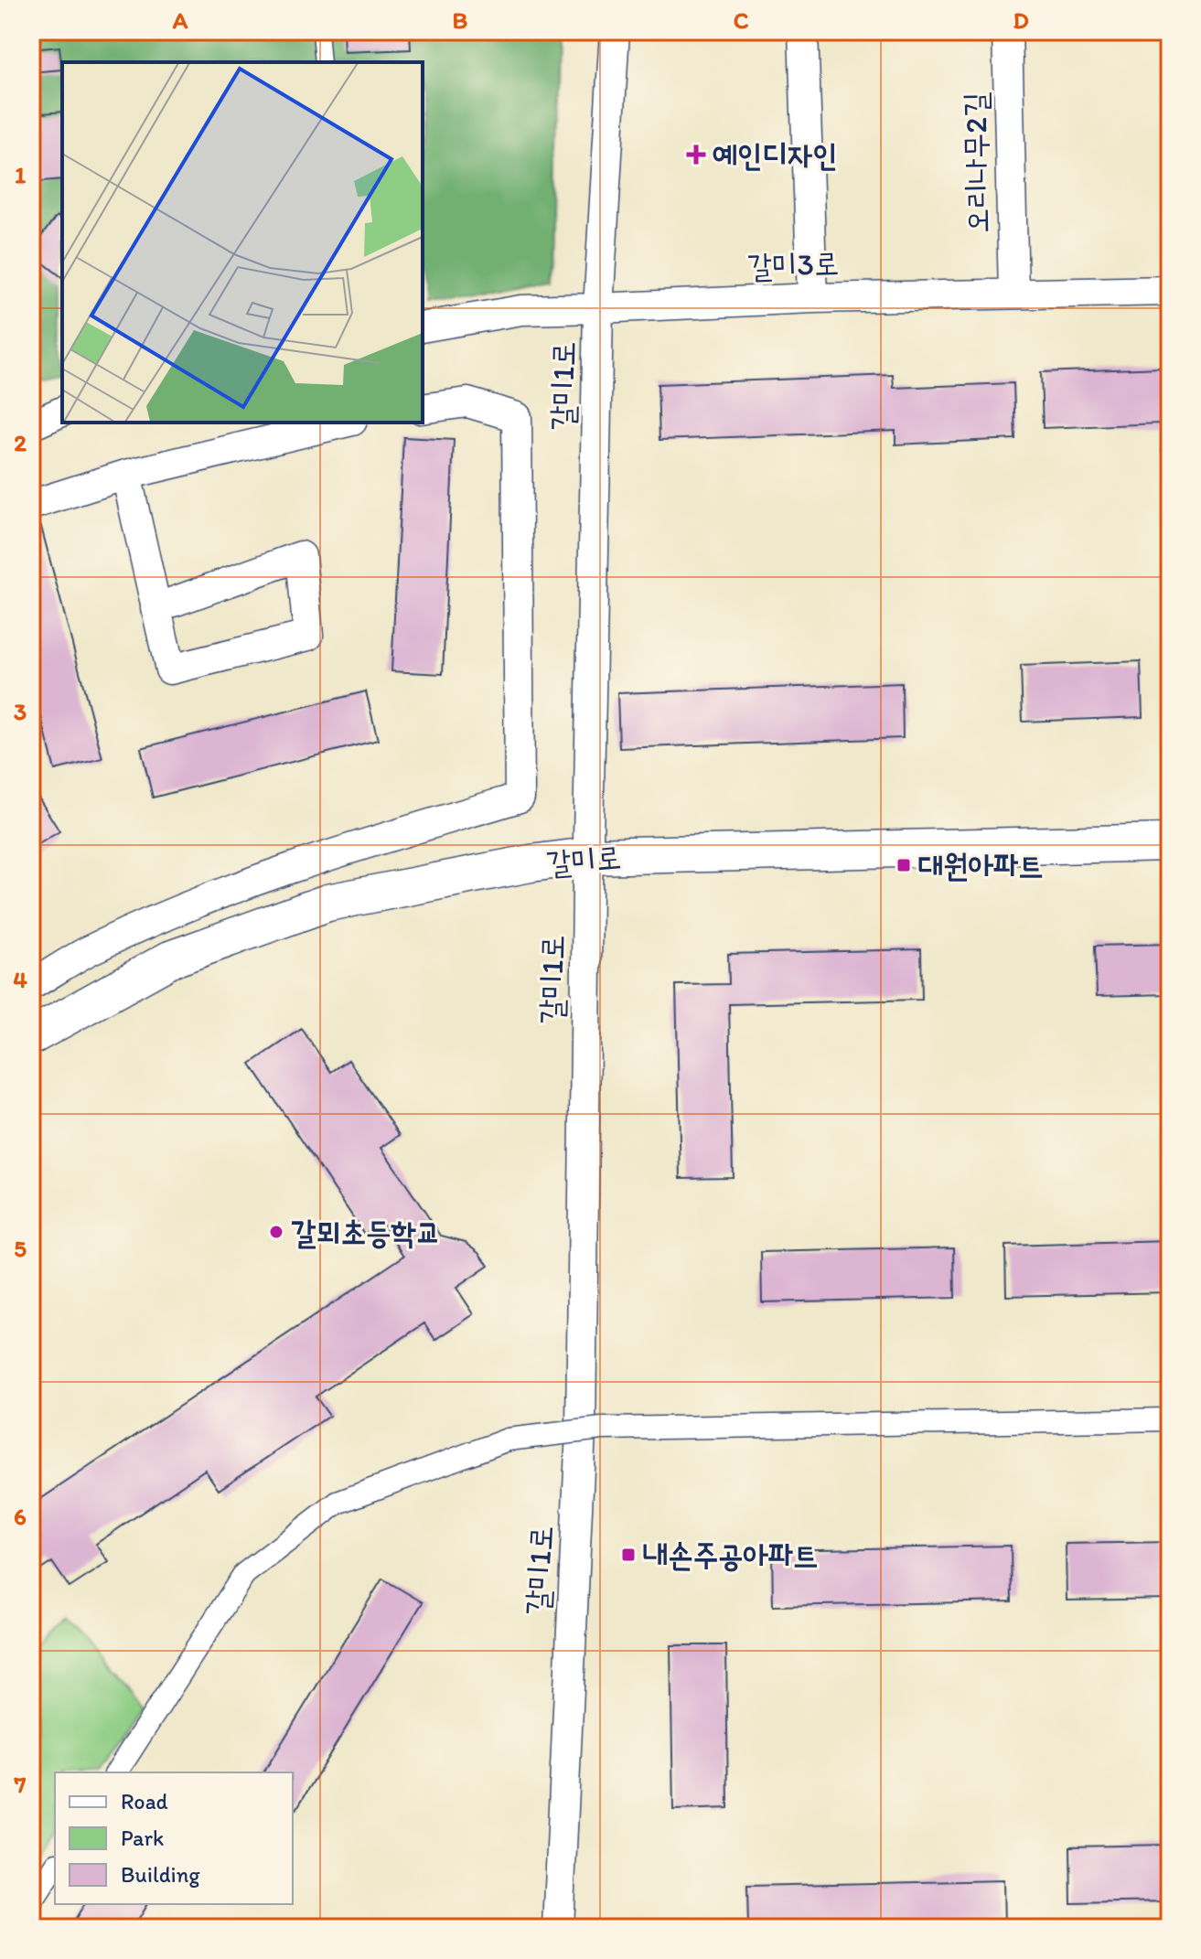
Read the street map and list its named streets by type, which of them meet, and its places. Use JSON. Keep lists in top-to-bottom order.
{
  "streets": {
    "street": [
      "오리나무2길",
      "갈미3로",
      "갈미1로",
      "갈미로"
    ]
  },
  "crossings": [
    ["오리나무2길", "갈미3로"],
    ["갈미3로", "갈미1로"],
    ["갈미1로", "갈미로"]
  ],
  "places": {
    "health": ["예인디자인"],
    "transit": ["대원아파트", "내손주공아파트"],
    "other": ["갈뫼초등학교"]
  },
  "legend": ["Road", "Park", "Building"],
  "grid": {
    "columns": [
      "A",
      "B",
      "C",
      "D"
    ],
    "rows": [
      "1",
      "2",
      "3",
      "4",
      "5",
      "6",
      "7"
    ]
  }
}
